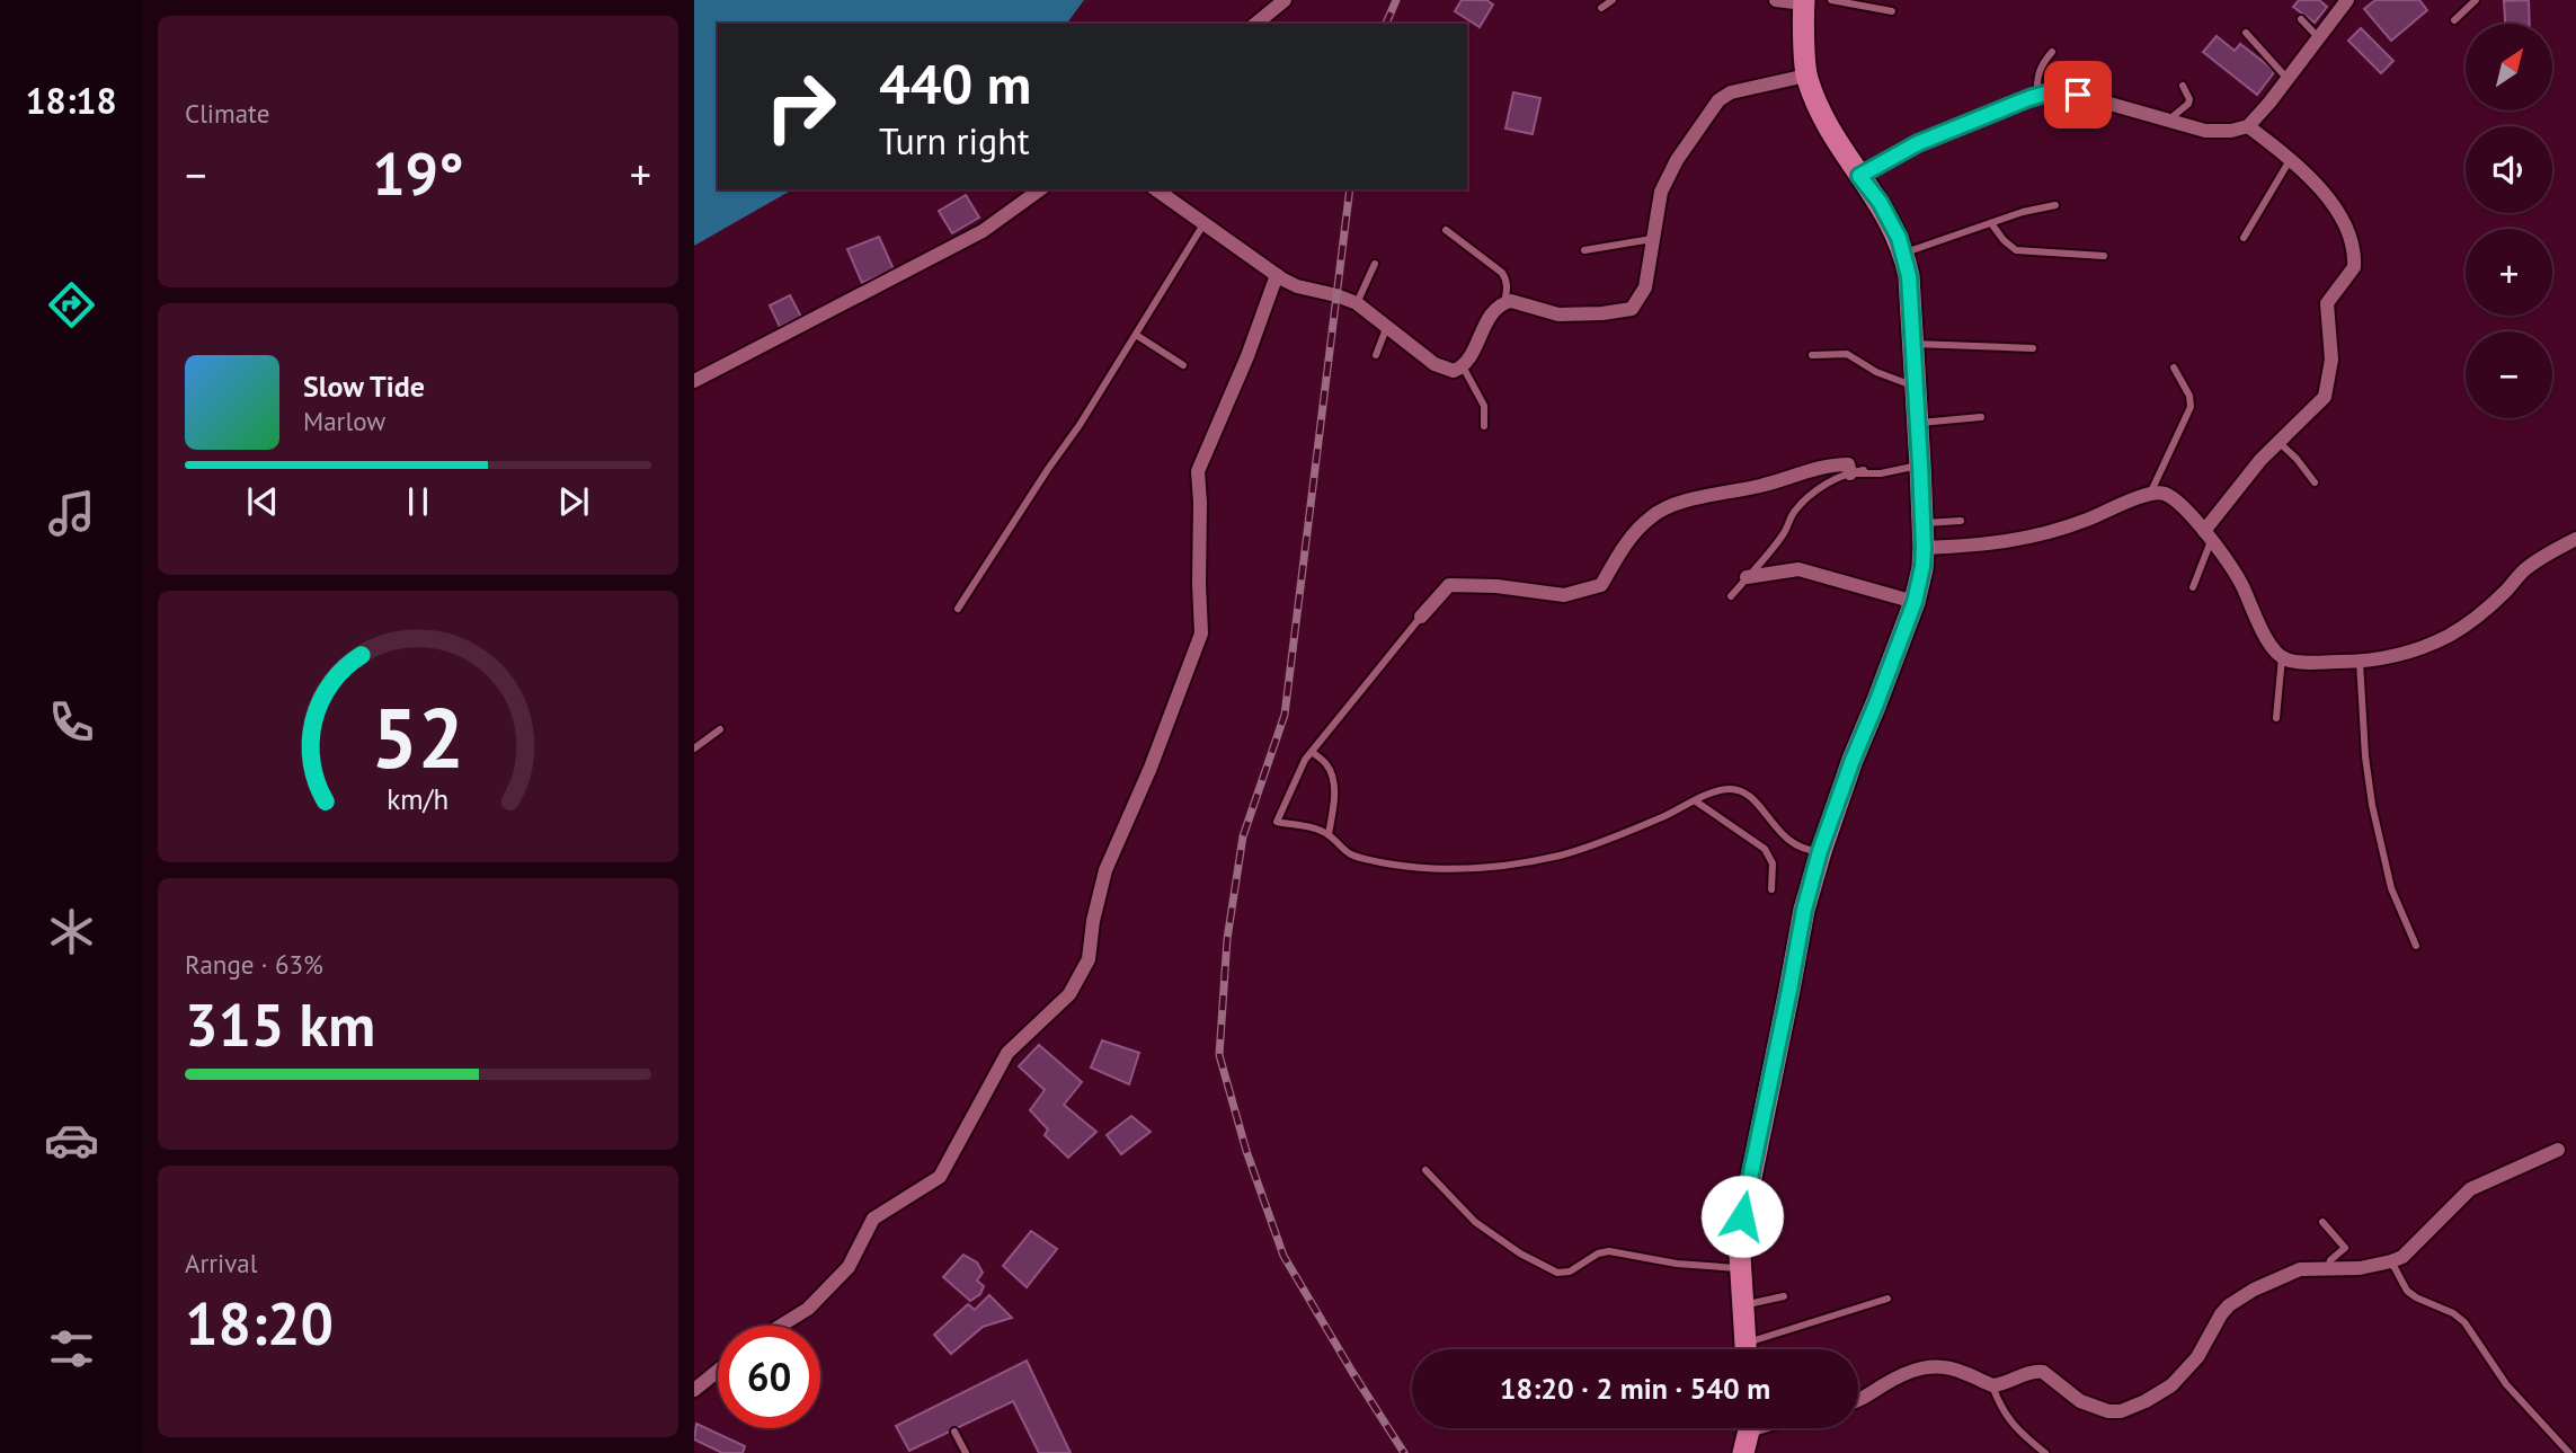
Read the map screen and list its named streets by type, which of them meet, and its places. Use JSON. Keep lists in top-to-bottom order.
{
  "north": "top right",
  "page": {
    "tabs": "18:18",
    "tile": [
      "Climate",
      ["Range · 63%", "315 km"],
      ["Arrival", "18:20"]
    ],
    "map_buttons": ["+", "−"],
    "turn": ["440 m", "Turn right"],
    "heat": ["−", "19°", "+"],
    "song": ["Slow Tide", "Marlow"],
    "limit": "60",
    "trip": "18:20 · 2 min · 540 m",
    "gauge": ["52", "km/h"]
  }
}
